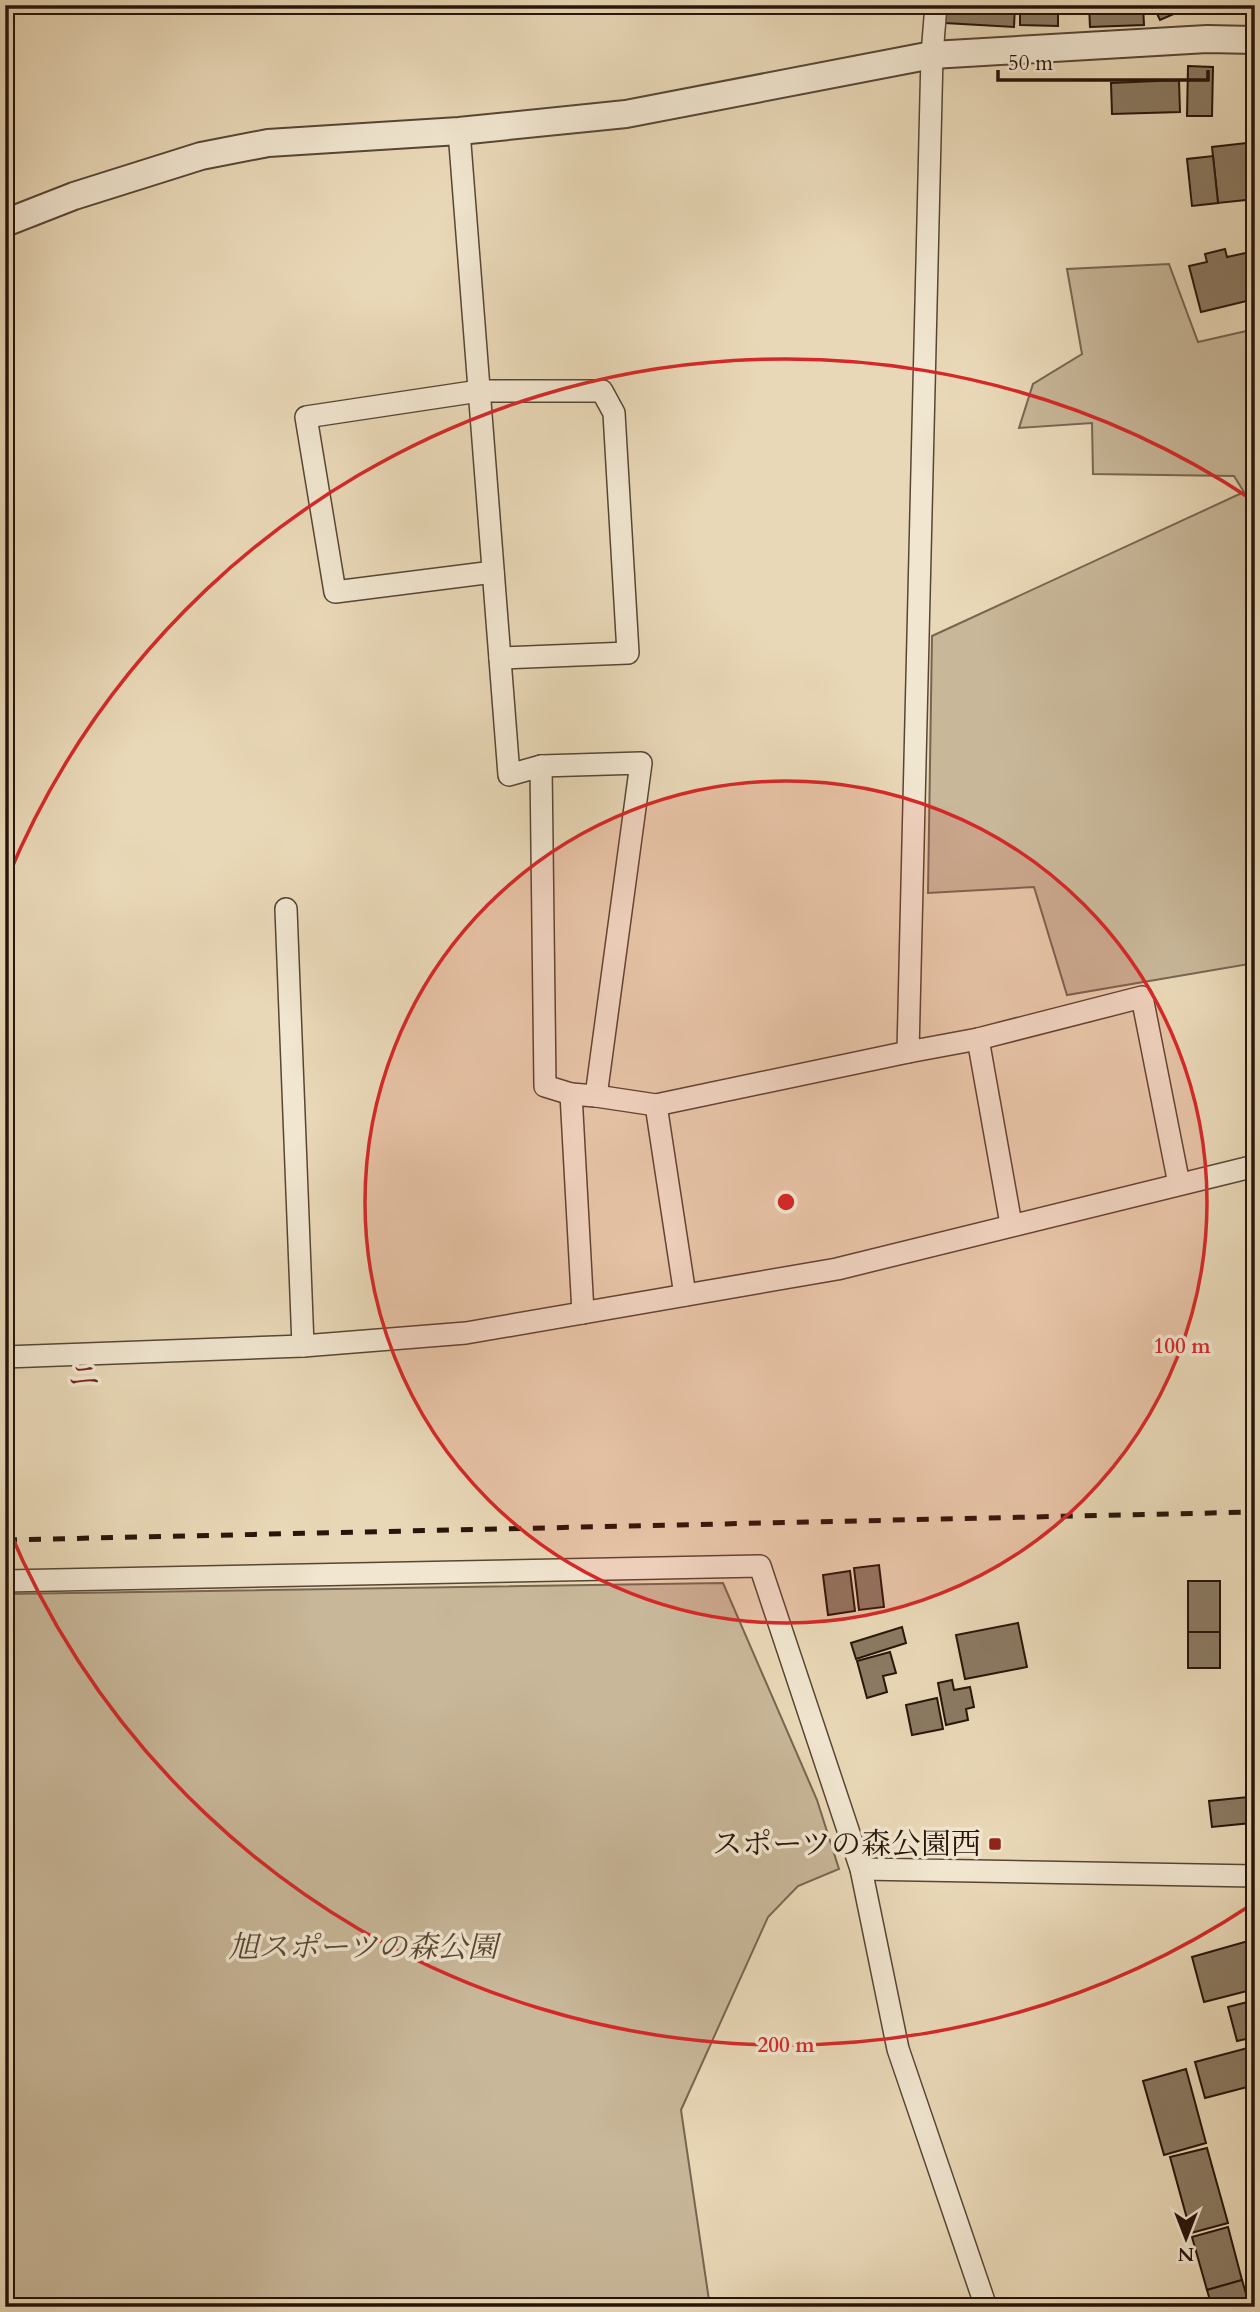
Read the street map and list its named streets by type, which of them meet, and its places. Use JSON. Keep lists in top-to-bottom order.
{
  "districts": ["ニ"],
  "parks": ["旭スポーツの森公園"],
  "places": {
    "transit": ["スポーツの森公園西"]
  },
  "scale_bar": "50 m",
  "north": "bottom",
  "rings": ["100 m", "200 m"]
}
